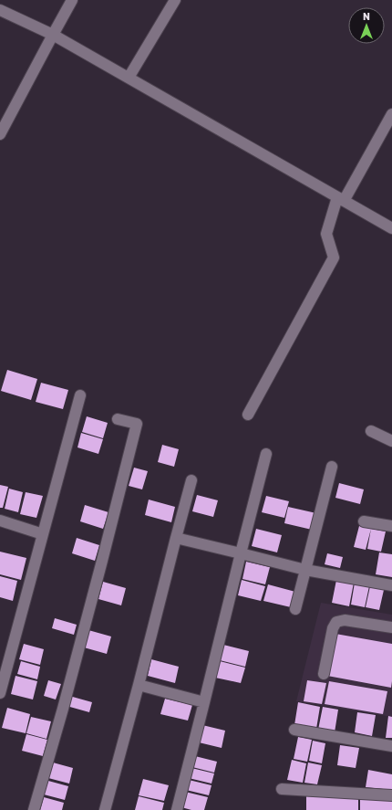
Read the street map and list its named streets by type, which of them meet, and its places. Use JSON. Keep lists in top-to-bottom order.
{
  "north": "top"
}
